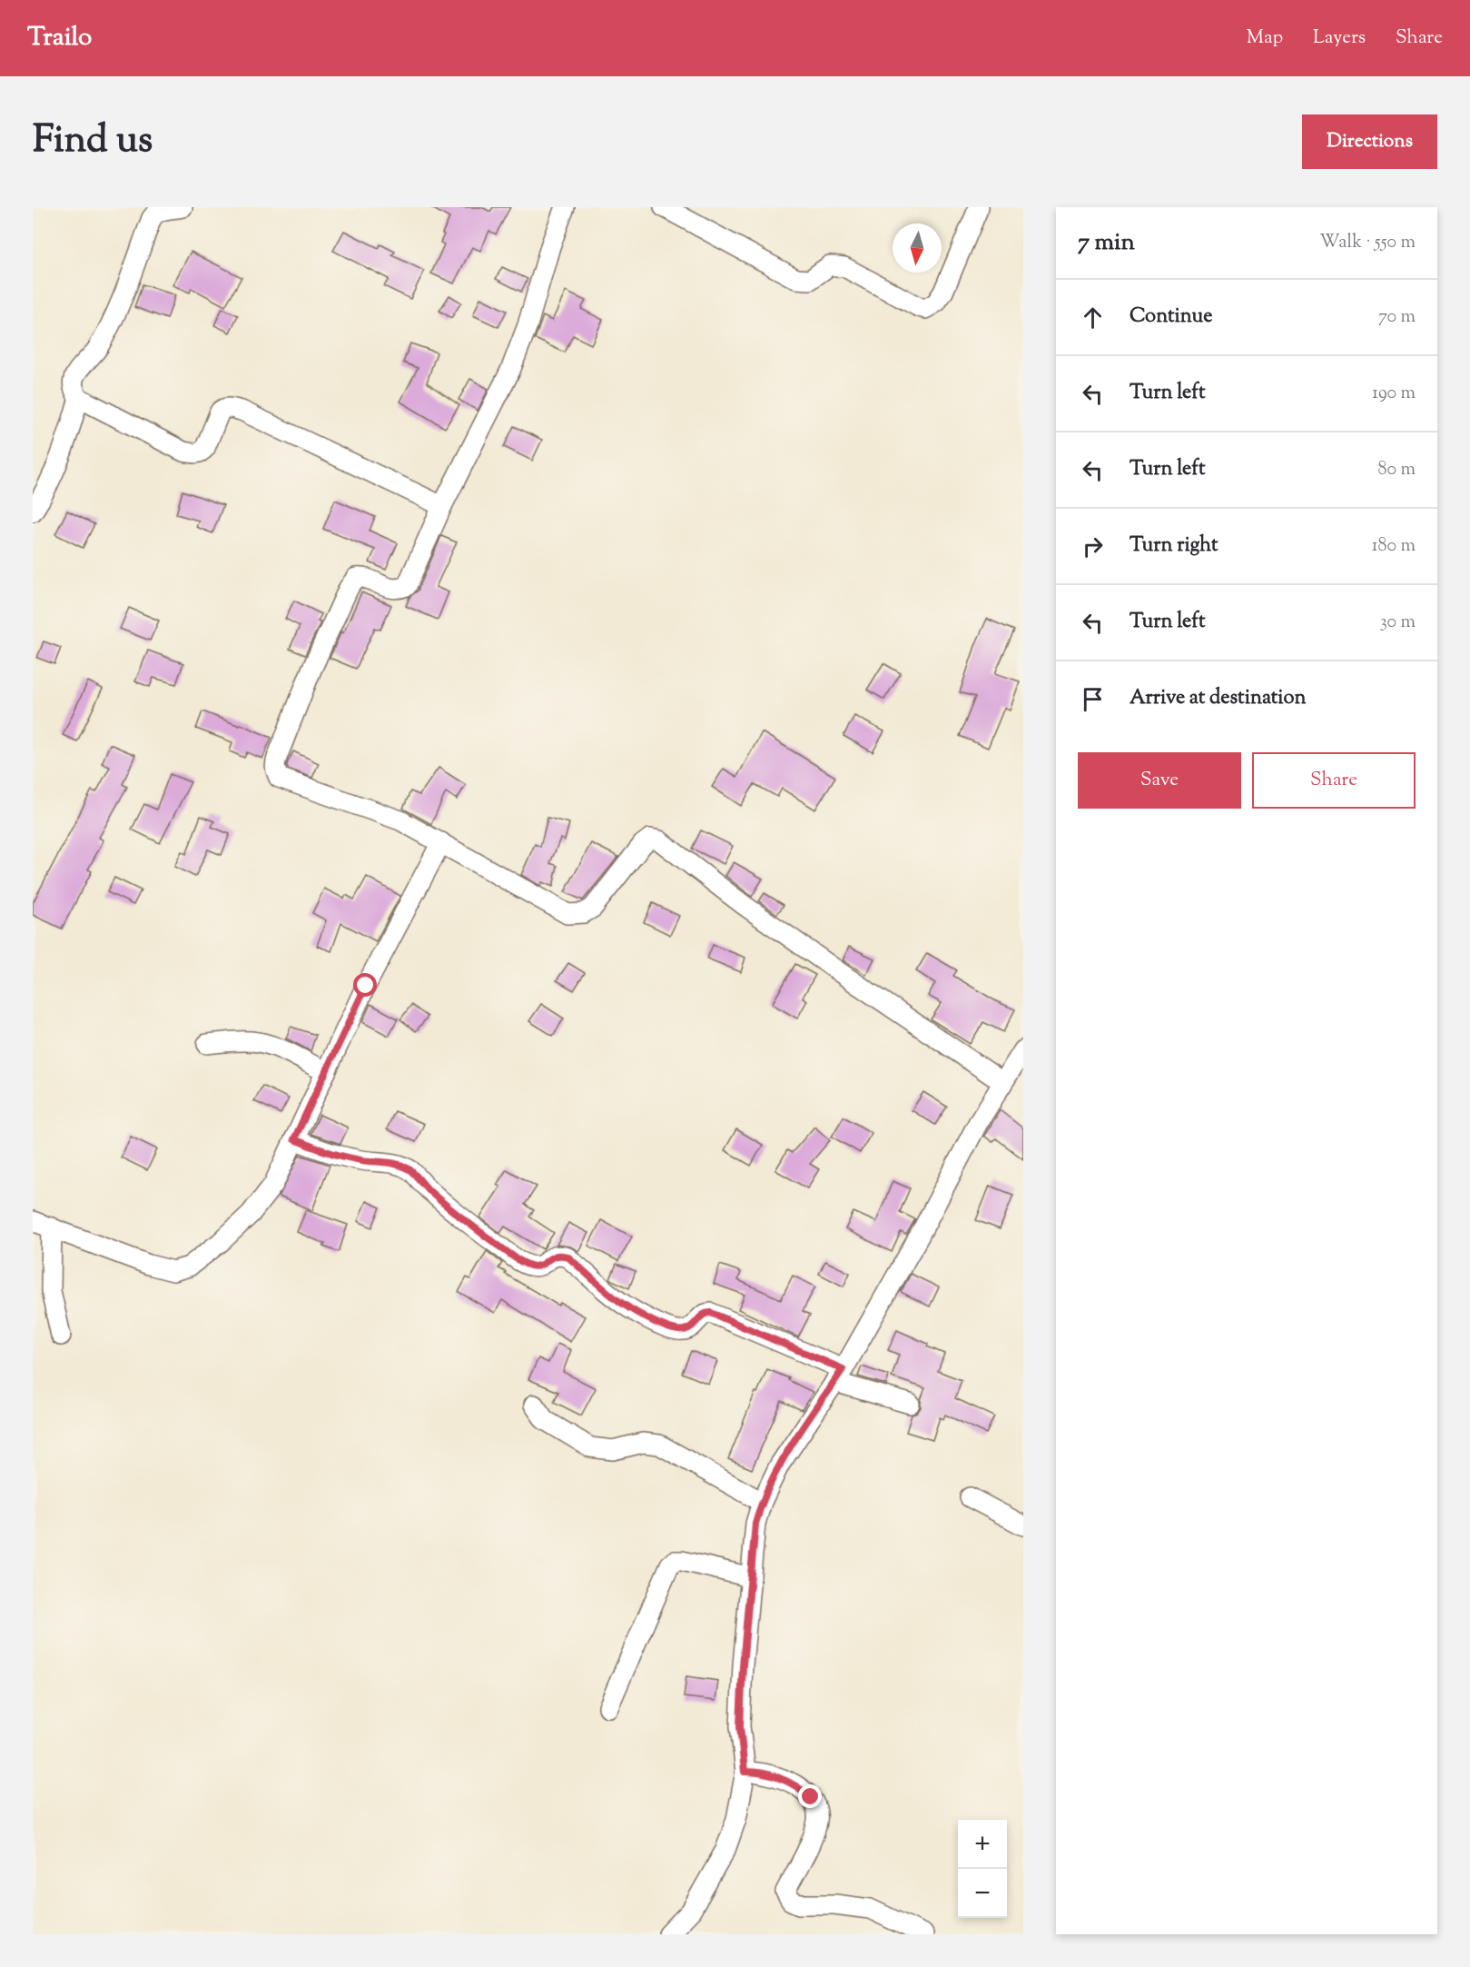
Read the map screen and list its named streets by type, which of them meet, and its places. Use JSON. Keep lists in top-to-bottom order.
{
  "north": "bottom",
  "page": {
    "header": "Trailo",
    "nav": ["Map", "Layers", "Share"],
    "title": "Find us",
    "buttons": [
      "Directions",
      ["Save", "Share"]
    ],
    "heading": ["7 min", "Walk · 550 m"],
    "list": [
      ["Continue", "70 m"],
      ["Turn left", "190 m"],
      ["Turn left", "80 m"],
      ["Turn right", "180 m"],
      ["Turn left", "30 m"],
      "Arrive at destination"
    ],
    "map_buttons": ["+", "−"]
  }
}
